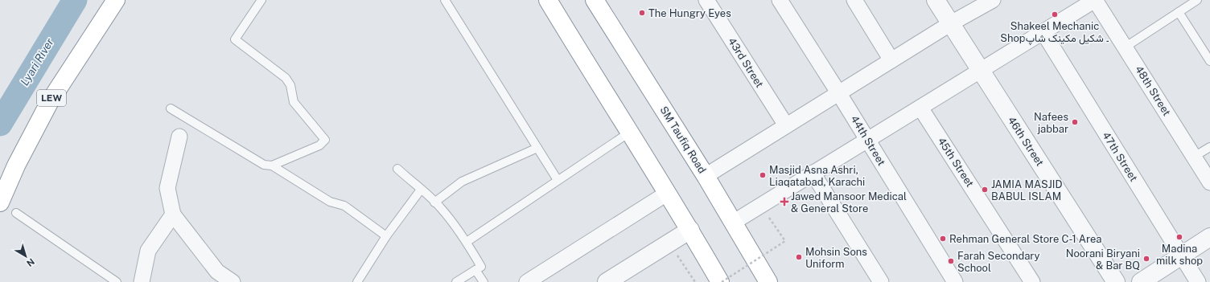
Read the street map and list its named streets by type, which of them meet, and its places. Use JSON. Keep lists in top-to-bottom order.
{
  "streets": {
    "highway": ["LEW", "SM Taufiq Road"],
    "street": [
      "43rd Street",
      "48th Street",
      "44th Street",
      "46th Street",
      "47th Street",
      "45th Street"
    ]
  },
  "water": ["Lyari River"],
  "places": {
    "other": [
      "The Hungry Eyes",
      "Shakeel Mechanic Shop۔ شکیل مکینک شاپ",
      "Nafees jabbar",
      "Masjid Asna Ashri, Liaqatabad, Karachi",
      "JAMIA MASJID BABUL ISLAM",
      "Madina milk shop",
      "Rehman General Store C-1 Area",
      "Mohsin Sons Uniform",
      "Noorani Biryani & Bar BQ",
      "Farah Secondary School"
    ],
    "health": ["Jawed Mansoor Medical & General Store"]
  },
  "north": "bottom right"
}
